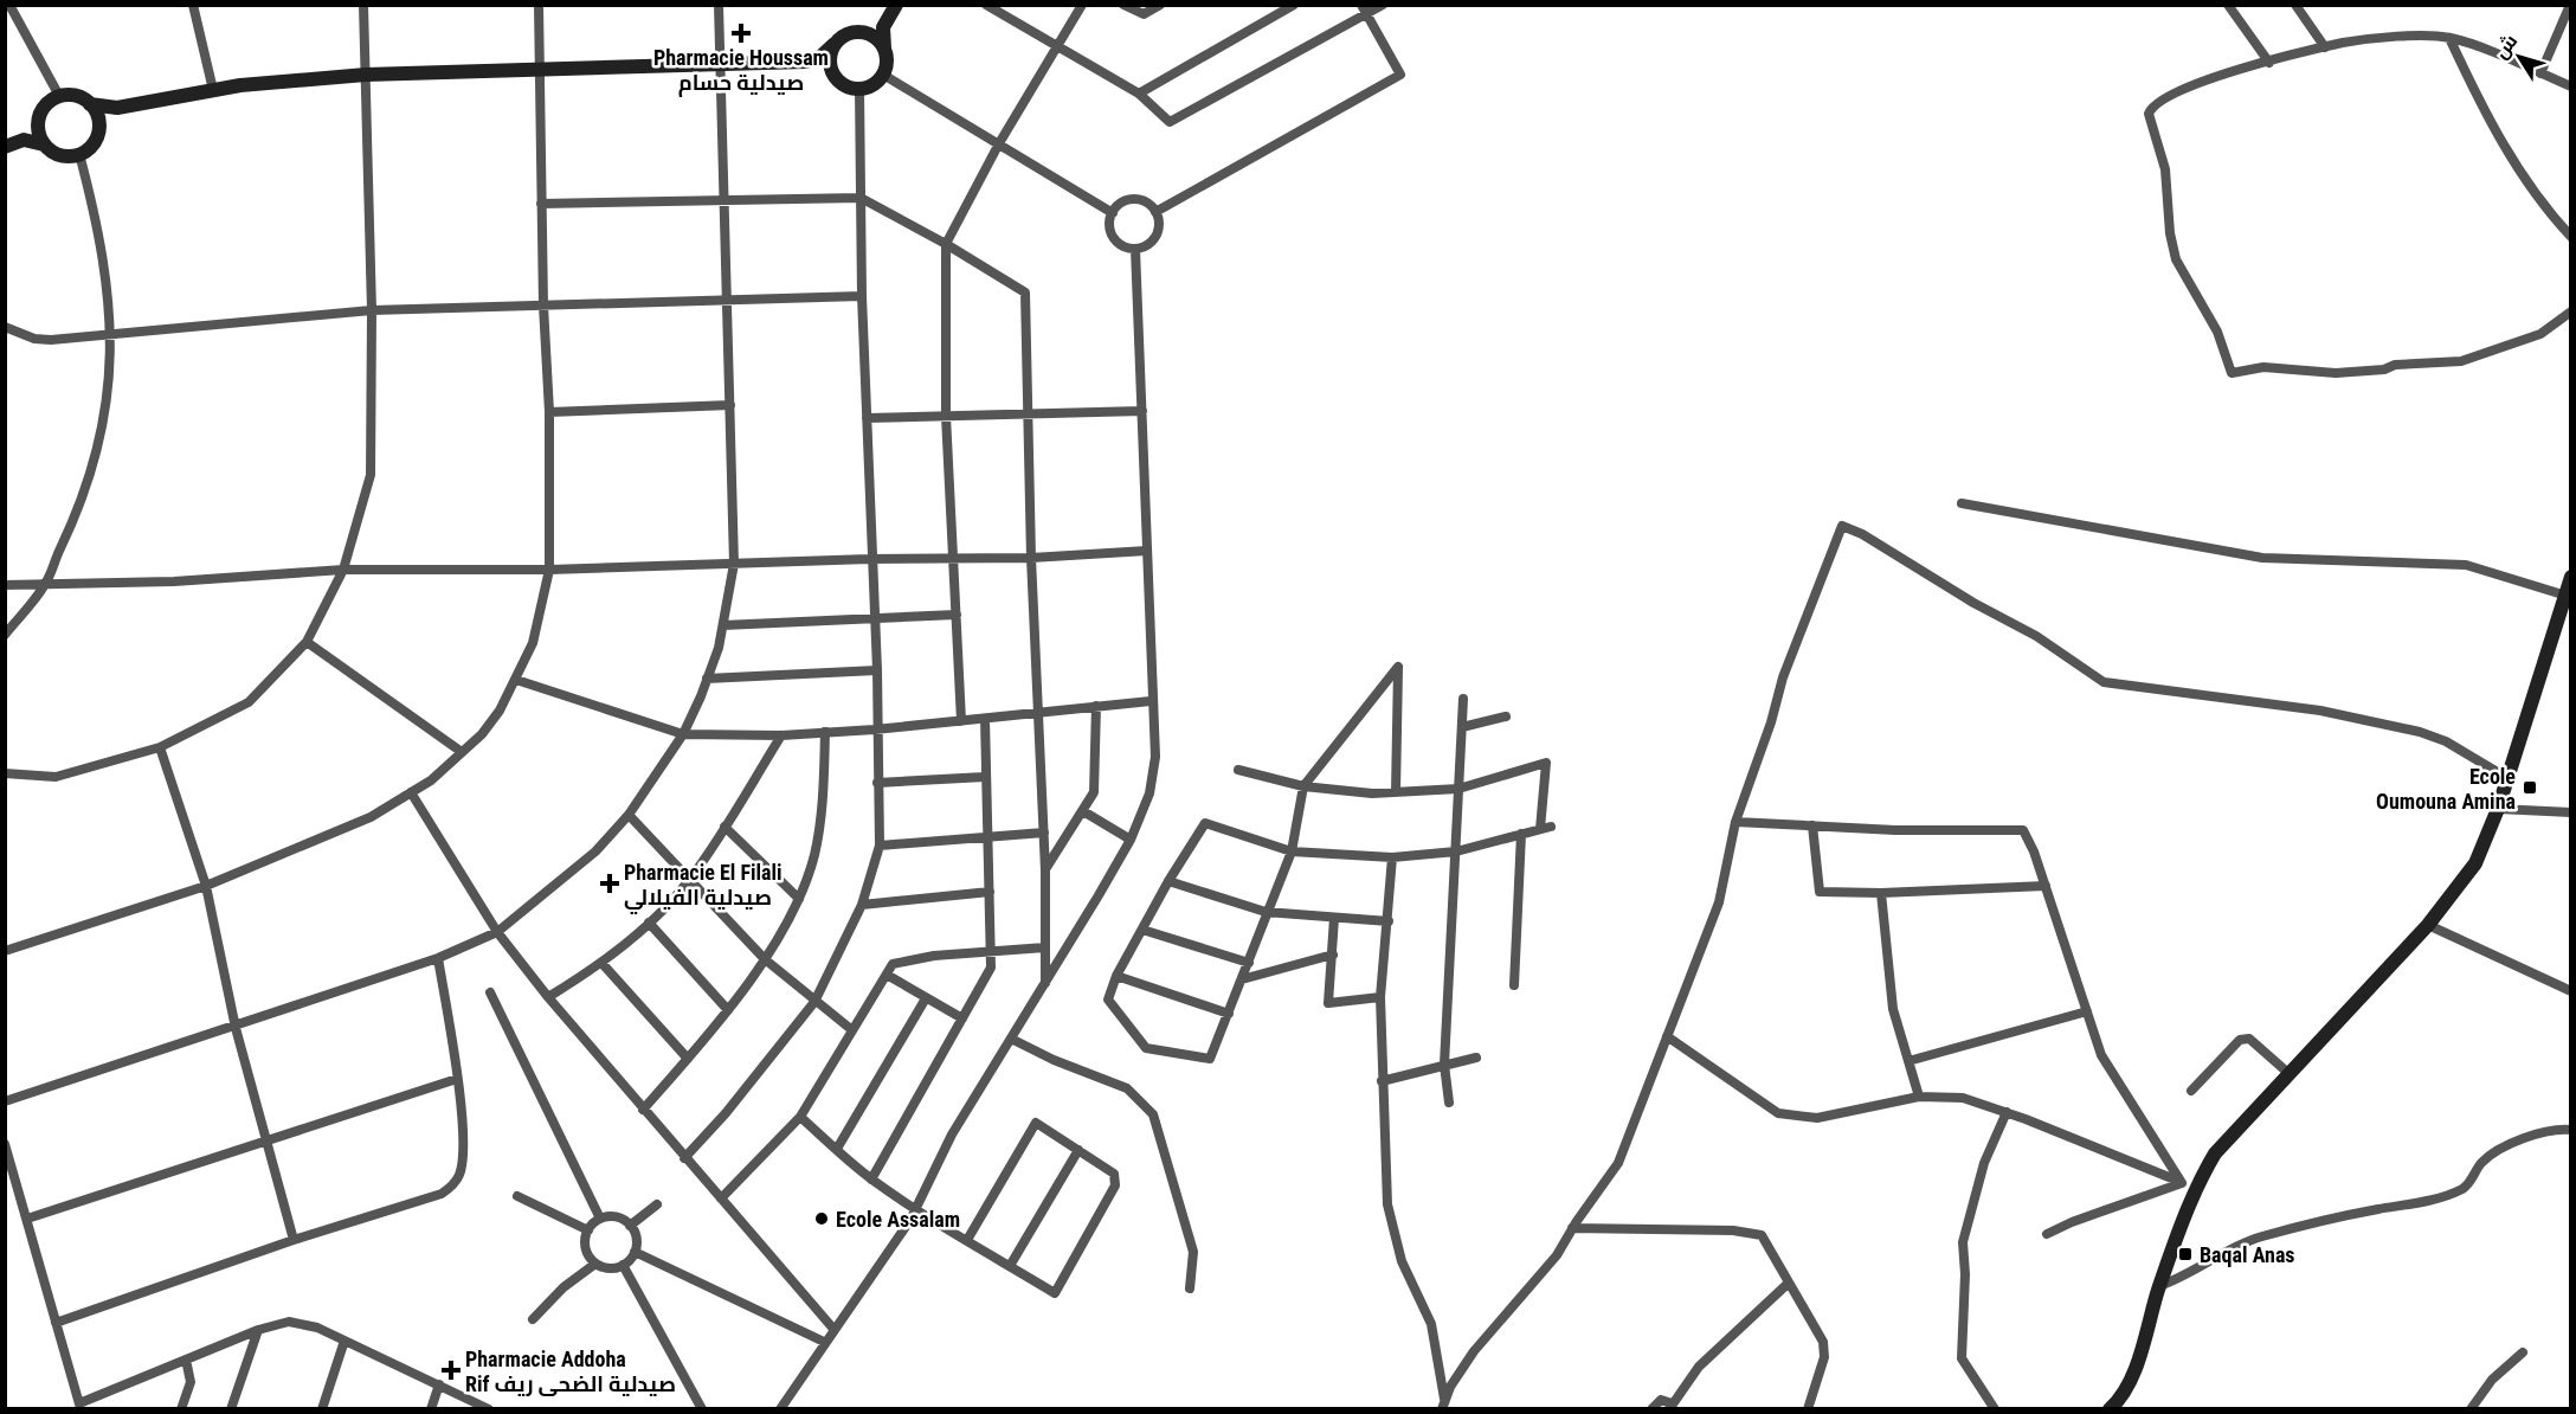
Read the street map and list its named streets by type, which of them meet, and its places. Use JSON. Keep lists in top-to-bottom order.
{
  "places": {
    "health": ["Pharmacie Houssam صيدلية حسام", "Pharmacie El Filali صيدلية الفيلالي", "Pharmacie Addoha Rif صيدلية الضحى ريف"],
    "transit": ["Ecole Oumouna Amina", "Baqal Anas"],
    "other": ["Ecole Assalam"]
  },
  "north": "top left"
}
